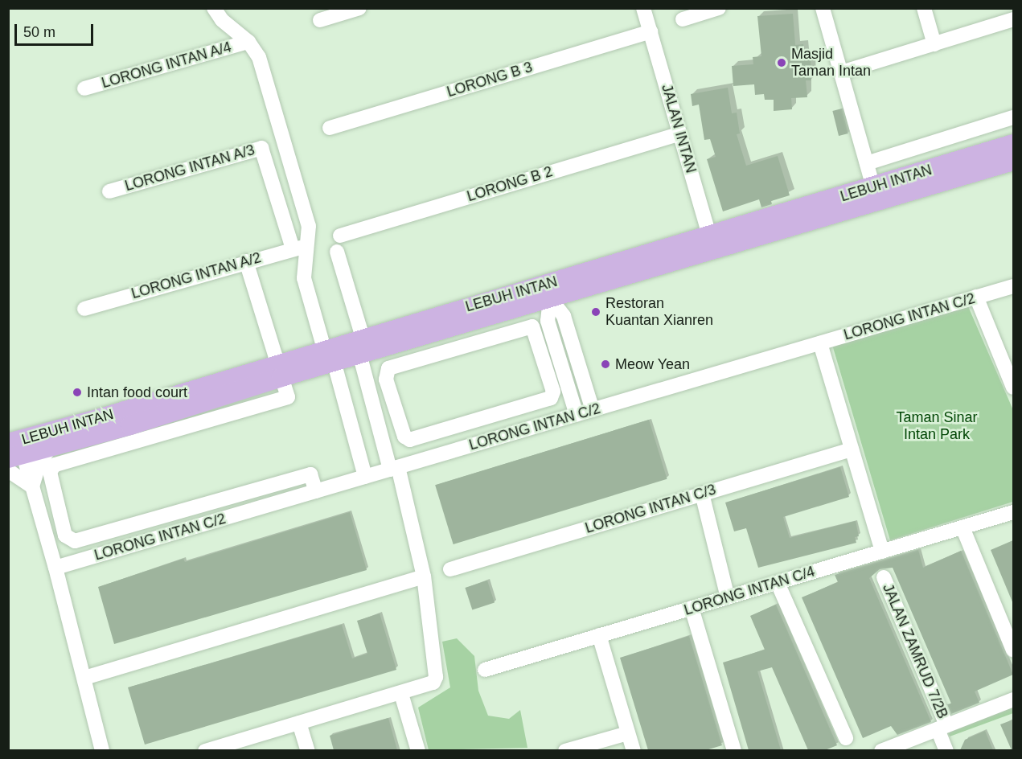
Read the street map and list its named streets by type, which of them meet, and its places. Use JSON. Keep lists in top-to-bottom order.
{
  "streets": {
    "main road": ["LEBUH INTAN"],
    "street": [
      "LORONG INTAN A/4",
      "LORONG B 3",
      "JALAN INTAN",
      "LORONG INTAN A/3",
      "LORONG B 2",
      "LORONG INTAN A/2",
      "LORONG INTAN C/2",
      "LORONG INTAN C/3",
      "LORONG INTAN C/4",
      "JALAN ZAMRUD 7/2B"
    ]
  },
  "crossings": [
    ["LORONG B 3", "JALAN INTAN"],
    ["JALAN INTAN", "LEBUH INTAN"],
    ["JALAN INTAN", "LORONG B 2"],
    ["LORONG INTAN A/3", "LORONG INTAN A/2"]
  ],
  "parks": ["Taman Sinar Intan Park"],
  "places": [
    "Masjid Taman Intan",
    "Restoran Kuantan Xianren",
    "Meow Yean",
    "Intan food court"
  ],
  "scale_bar": "50 m"
}
